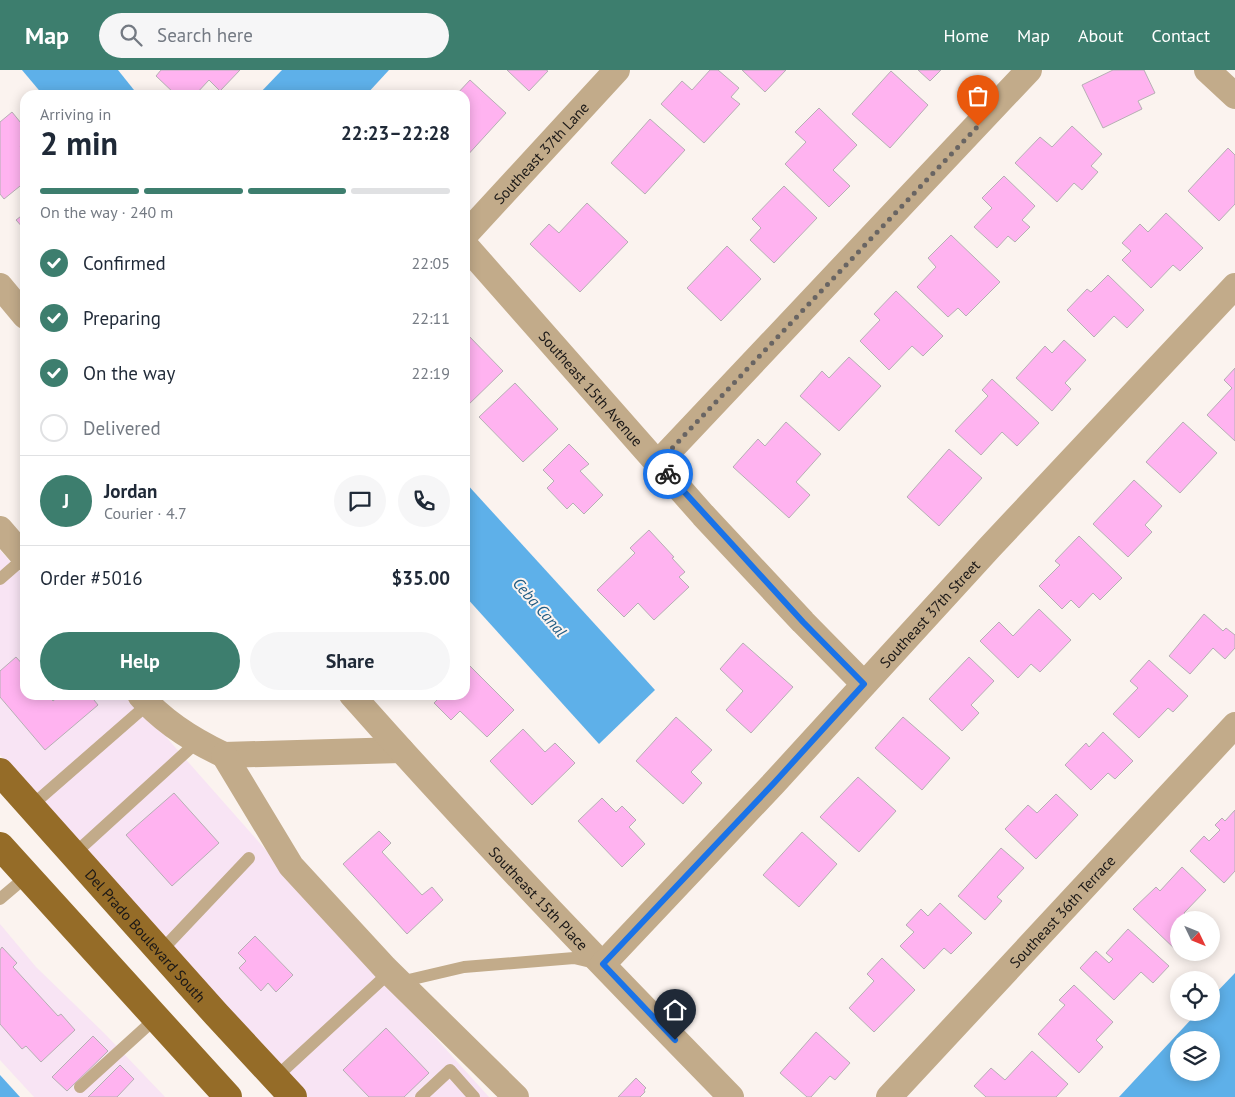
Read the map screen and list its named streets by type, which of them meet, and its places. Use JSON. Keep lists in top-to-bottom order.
{
  "streets": {
    "main road": ["Del Prado Boulevard South"],
    "street": [
      "Southeast 37th Lane",
      "Southeast 15th Avenue",
      "Southeast 37th Street",
      "Southeast 15th Place",
      "Southeast 36th Terrace"
    ]
  },
  "crossings": [
    ["Southeast 15th Avenue", "Southeast 37th Street"],
    ["Southeast 37th Street", "Southeast 15th Place"]
  ],
  "water": ["Ceba Canal"],
  "north": "bottom right",
  "page": {
    "header": "Map",
    "search": "Search here",
    "nav": [
      "Home",
      "Map",
      "About",
      "Contact"
    ],
    "heading": ["2 min", "Arriving in", "22:23–22:28"],
    "panel": [
      "Jordan",
      "Courier · 4.7",
      "Order #5016",
      "$35.00"
    ],
    "bar": "On the way · 240 m",
    "list": [
      ["Confirmed", "22:05"],
      ["Preparing", "22:11"],
      ["On the way", "22:19"],
      "Delivered"
    ],
    "round": "J",
    "buttons": ["Help", "Share"]
  }
}
